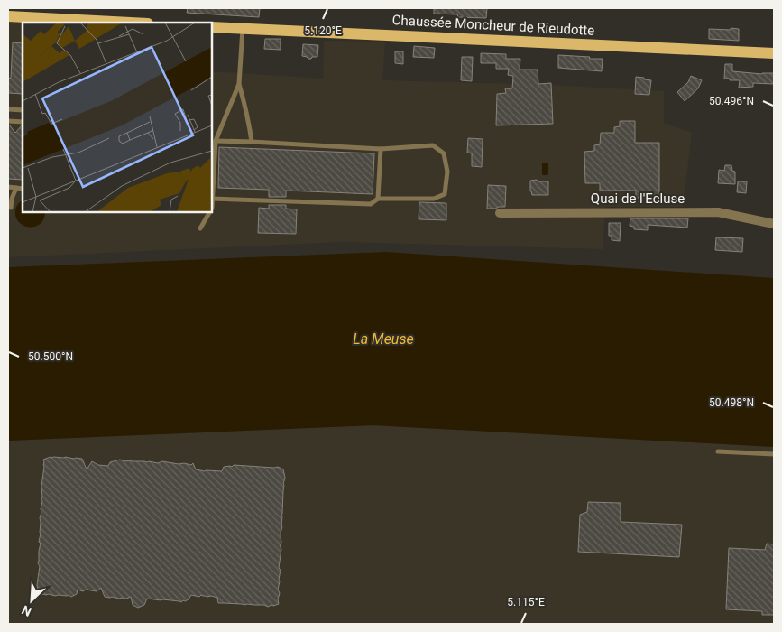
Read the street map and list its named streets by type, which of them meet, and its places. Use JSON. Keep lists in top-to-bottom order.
{
  "streets": {
    "main road": ["Chaussée Moncheur de Rieudotte"],
    "street": ["Quai de l'Ecluse"]
  },
  "water": ["La Meuse"],
  "north": "bottom left",
  "coordinates": [
    "5.120°E",
    "50.496°N",
    "50.500°N",
    "50.498°N",
    "5.115°E"
  ]
}
